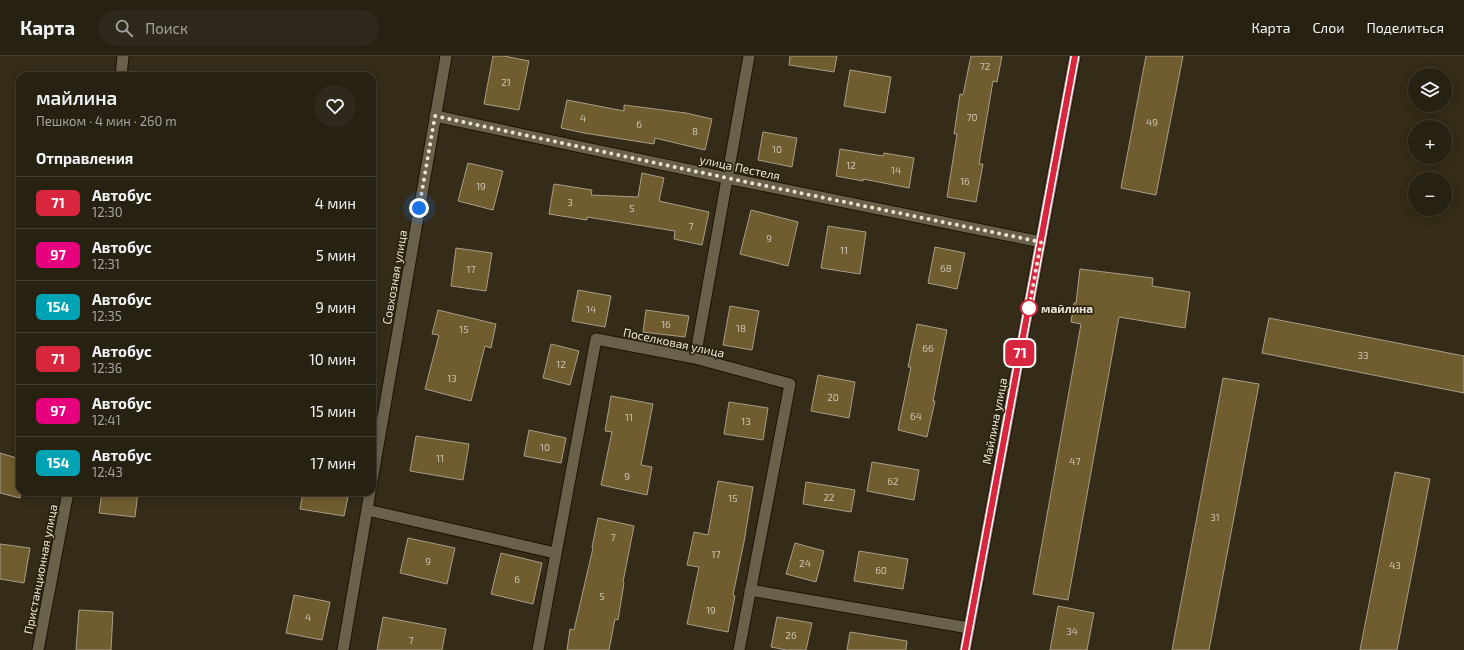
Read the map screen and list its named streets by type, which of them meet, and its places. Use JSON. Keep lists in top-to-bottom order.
{
  "streets": {
    "main road": ["Майлина улица"],
    "street": [
      "улица Пестеля",
      "Совхозная улица",
      "Поселковая улица",
      "Пристанционная улица"
    ]
  },
  "crossings": [
    ["улица Пестеля", "Совхозная улица"],
    ["улица Пестеля", "Майлина улица"]
  ],
  "places": ["майлина"],
  "lines": ["bus line 71"],
  "house_numbers": [
    "72",
    "21",
    "70",
    "4",
    "49",
    "6",
    "8",
    "10",
    "12",
    "14",
    "16",
    "19",
    "3",
    "5",
    "7",
    "9",
    "11",
    "68",
    "17",
    "14",
    "16",
    "18",
    "15",
    "66",
    "33",
    "12",
    "13",
    "20",
    "64",
    "11",
    "13",
    "10",
    "11",
    "47",
    "9",
    "62",
    "22",
    "15",
    "31",
    "7",
    "17",
    "9",
    "24",
    "43",
    "60",
    "6",
    "5",
    "19",
    "4",
    "34",
    "26",
    "7"
  ],
  "page": {
    "header": "Карта",
    "search": "Поиск",
    "nav": ["Карта", "Слои", "Поделиться"],
    "on_map": "71",
    "map_buttons": ["+", "−"],
    "heading": [
      ["майлина", "Пешком · 4 мин · 260 m"],
      "Отправления"
    ],
    "list": [
      {
        "mark": "71",
        "name": "Автобус",
        "note": "12:30",
        "value": "4 мин"
      },
      {
        "mark": "97",
        "name": "Автобус",
        "note": "12:31",
        "value": "5 мин"
      },
      {
        "mark": "154",
        "name": "Автобус",
        "note": "12:35",
        "value": "9 мин"
      },
      {
        "mark": "71",
        "name": "Автобус",
        "note": "12:36",
        "value": "10 мин"
      },
      {
        "mark": "97",
        "name": "Автобус",
        "note": "12:41",
        "value": "15 мин"
      },
      {
        "mark": "154",
        "name": "Автобус",
        "note": "12:43",
        "value": "17 мин"
      }
    ]
  }
}
